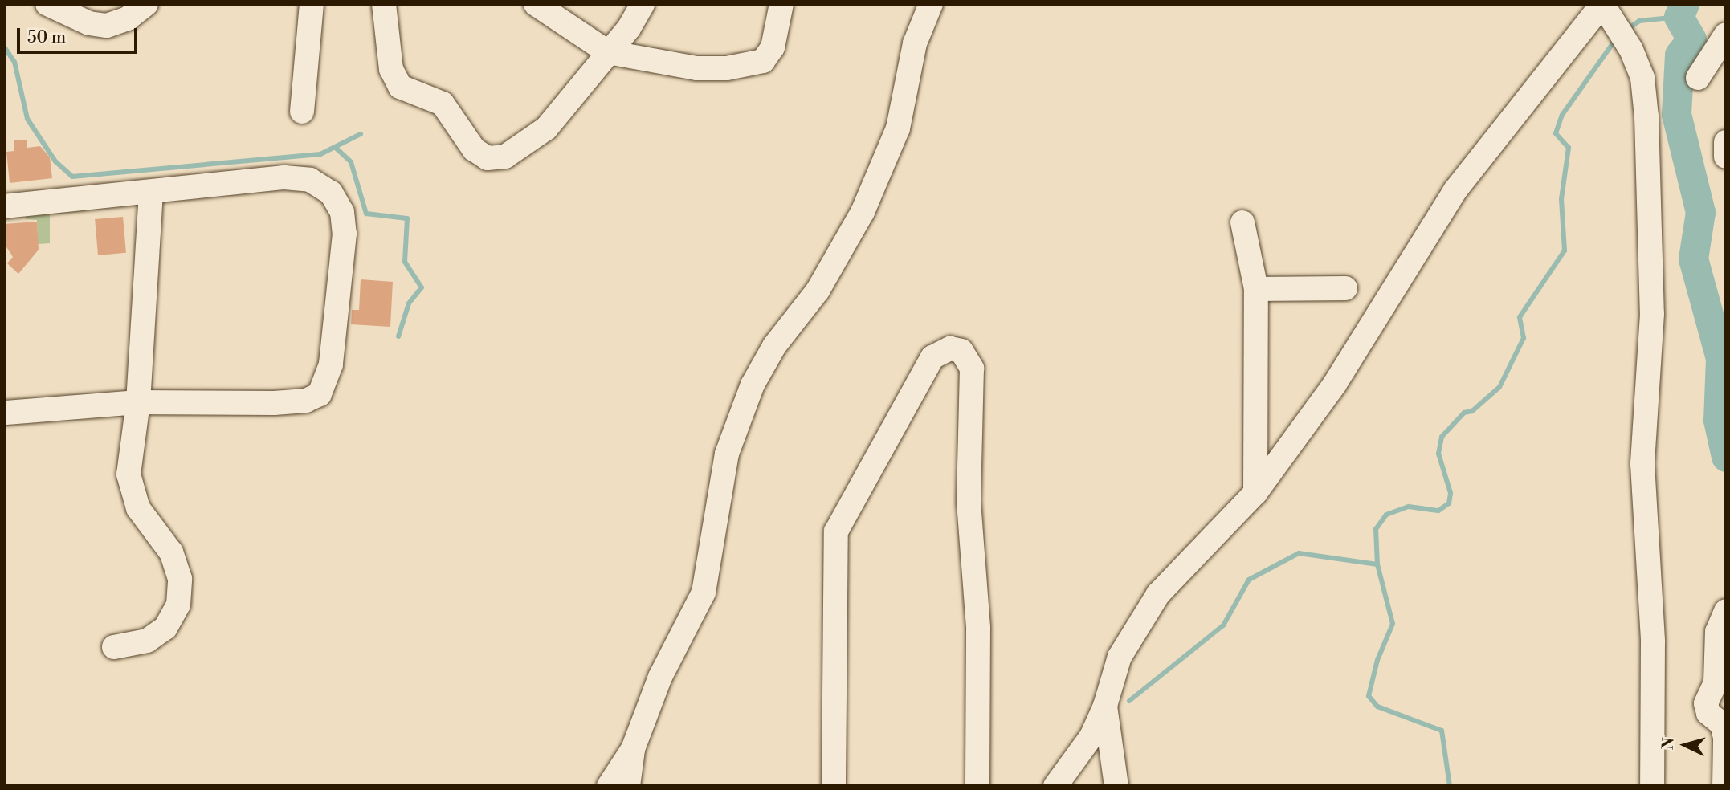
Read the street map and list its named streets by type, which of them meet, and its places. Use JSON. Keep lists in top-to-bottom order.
{
  "scale_bar": "50 m",
  "north": "left"
}
